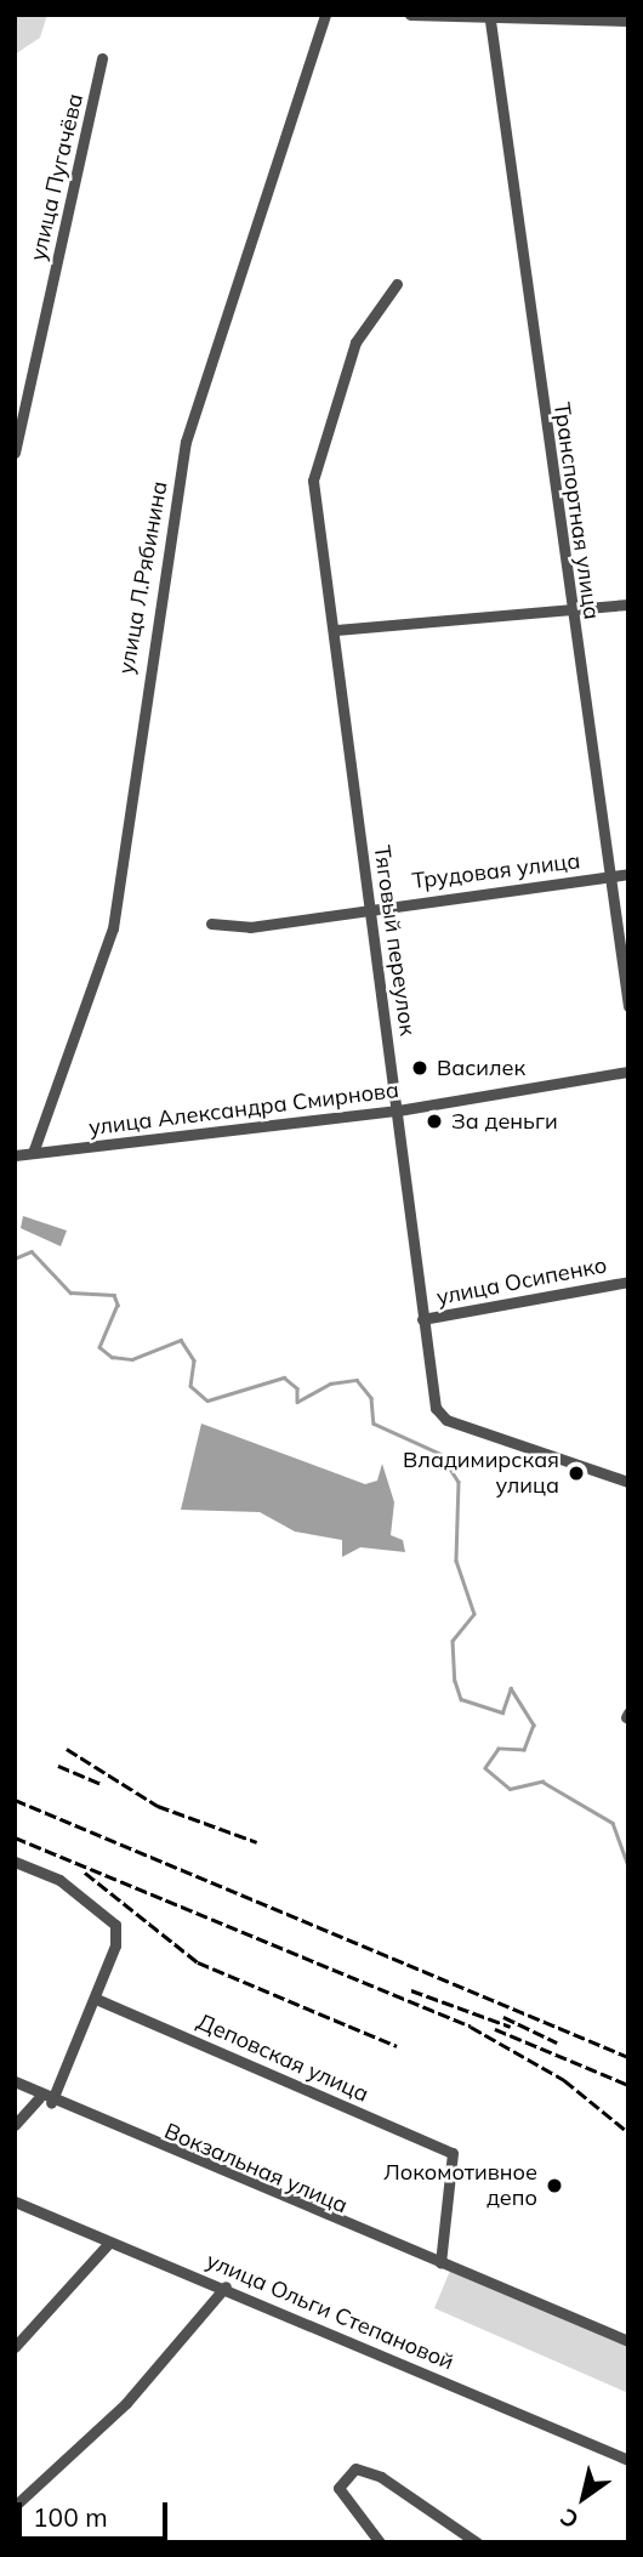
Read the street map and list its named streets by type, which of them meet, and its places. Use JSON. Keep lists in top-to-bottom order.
{
  "streets": {
    "street": [
      "улица Пугачёва",
      "Транспортная улица",
      "улица Л.Рябинина",
      "Трудовая улица",
      "Тяговый переулок",
      "улица Александра Смирнова",
      "улица Осипенко",
      "Деповская улица",
      "Вокзальная улица",
      "улица Ольги Степановой"
    ]
  },
  "crossings": [
    ["Транспортная улица", "Трудовая улица"],
    ["улица Л.Рябинина", "улица Александра Смирнова"],
    ["Трудовая улица", "Тяговый переулок"],
    ["Тяговый переулок", "улица Александра Смирнова"],
    ["Тяговый переулок", "улица Осипенко"],
    ["Деповская улица", "Вокзальная улица"]
  ],
  "places": [
    "Василек",
    "За деньги",
    "Владимирская улица",
    "Локомотивное депо"
  ],
  "scale_bar": "100 m",
  "north": "bottom left"
}
